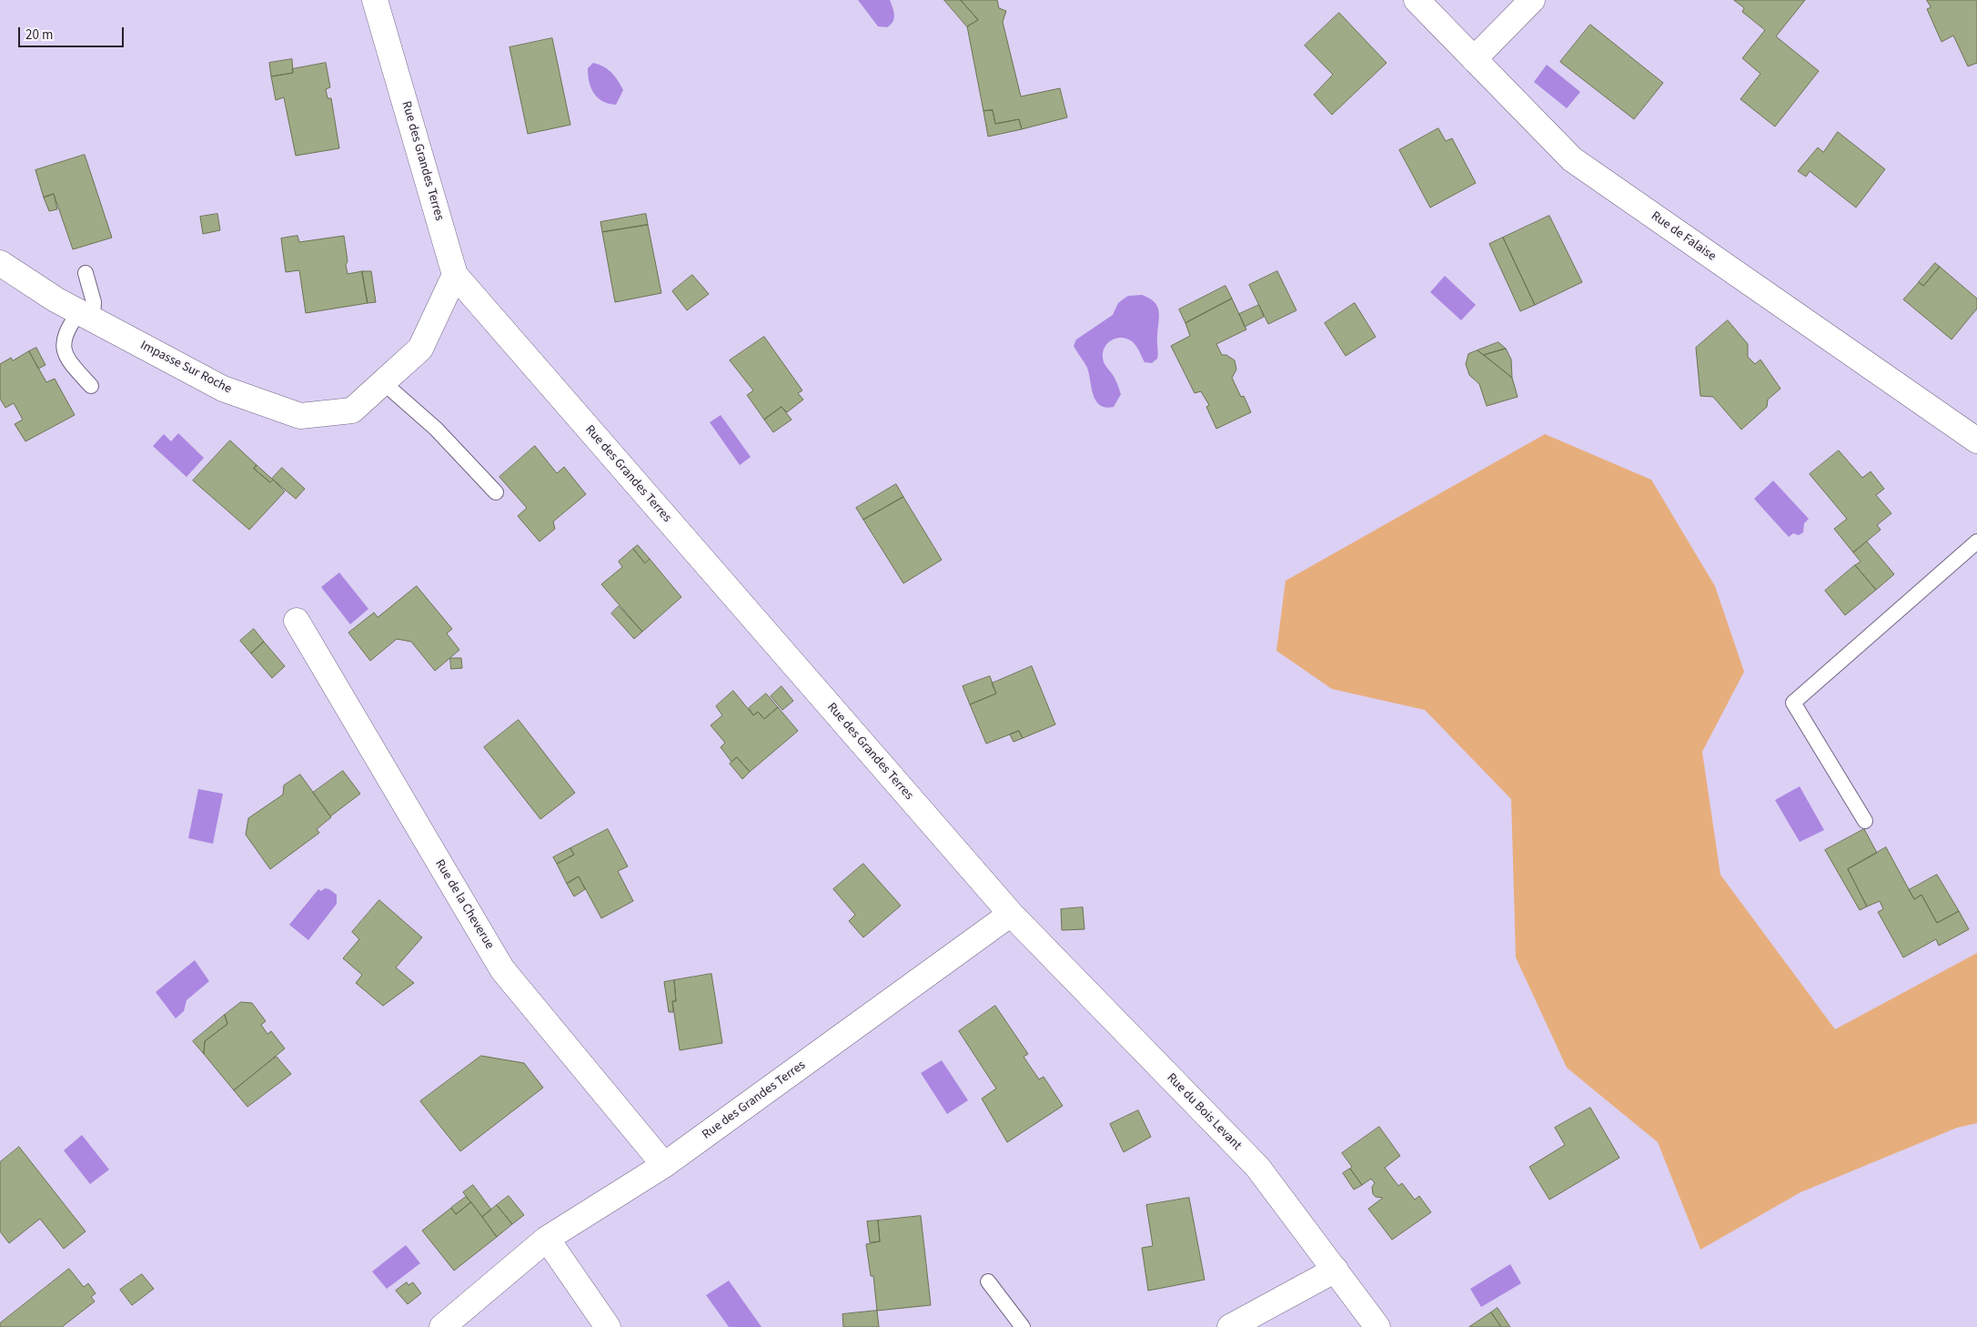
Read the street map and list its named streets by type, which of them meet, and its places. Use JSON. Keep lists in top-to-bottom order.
{
  "streets": {
    "street": [
      "Rue des Grandes Terres",
      "Rue de Falaise",
      "Impasse Sur Roche",
      "Rue de la Cheverue",
      "Rue du Bois Levant"
    ]
  },
  "crossings": [
    ["Rue des Grandes Terres", "Impasse Sur Roche"],
    ["Rue des Grandes Terres", "Rue de la Cheverue"],
    ["Rue des Grandes Terres", "Rue du Bois Levant"]
  ],
  "scale_bar": "20 m"
}
